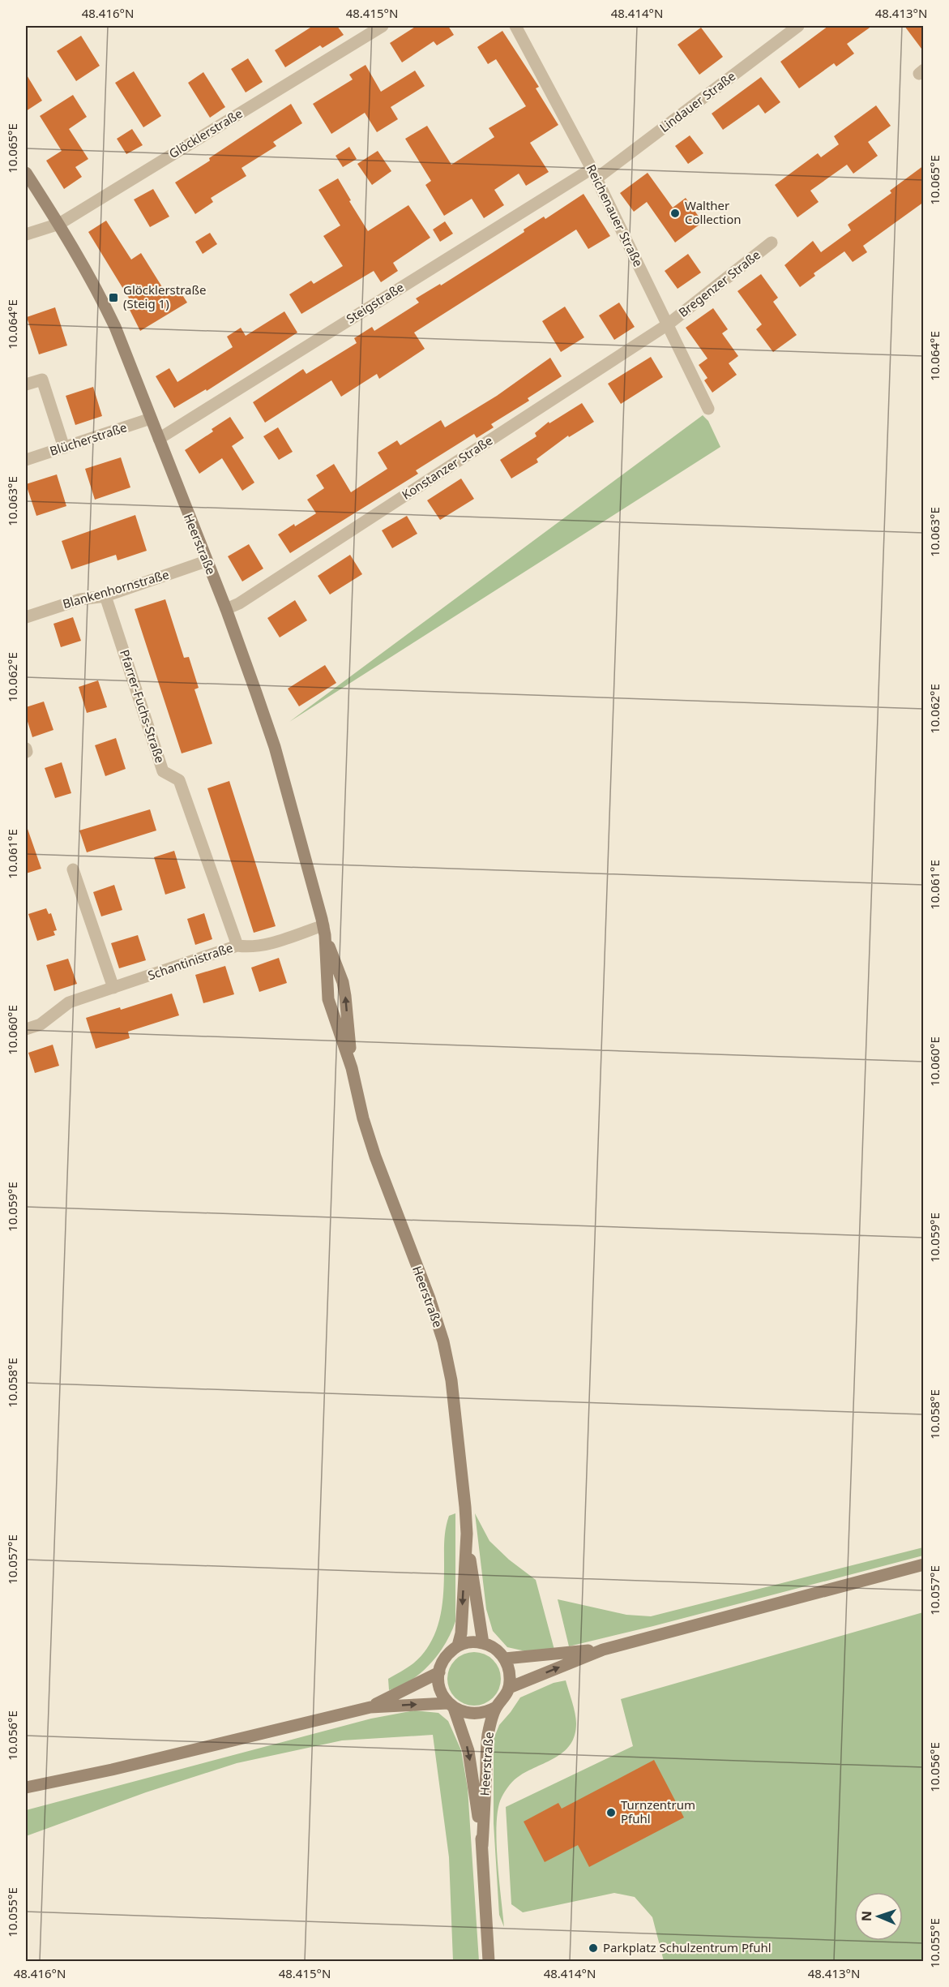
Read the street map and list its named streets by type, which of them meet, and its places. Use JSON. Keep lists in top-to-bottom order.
{
  "streets": {
    "street": [
      "Lindauer Straße",
      "Glöcklerstraße",
      "Reichenauer Straße",
      "Bregenzer Straße",
      "Steigstraße",
      "Blücherstraße",
      "Konstanzer Straße",
      "Heerstraße",
      "Blankenhornstraße",
      "Pfarrer-Fuchs-Straße",
      "Schantinistraße"
    ]
  },
  "crossings": [
    ["Lindauer Straße", "Reichenauer Straße"],
    ["Lindauer Straße", "Steigstraße"],
    ["Glöcklerstraße", "Heerstraße"],
    ["Reichenauer Straße", "Bregenzer Straße"],
    ["Reichenauer Straße", "Steigstraße"],
    ["Reichenauer Straße", "Konstanzer Straße"],
    ["Bregenzer Straße", "Konstanzer Straße"],
    ["Steigstraße", "Heerstraße"],
    ["Blücherstraße", "Heerstraße"],
    ["Konstanzer Straße", "Heerstraße"],
    ["Heerstraße", "Blankenhornstraße"],
    ["Heerstraße", "Schantinistraße"],
    ["Blankenhornstraße", "Pfarrer-Fuchs-Straße"],
    ["Pfarrer-Fuchs-Straße", "Schantinistraße"]
  ],
  "places": {
    "other": ["Walther Collection", "Turnzentrum Pfuhl", "Parkplatz Schulzentrum Pfuhl"],
    "transit": ["Glöcklerstraße (Steig 1)"]
  },
  "north": "left",
  "coordinates": [
    "48.416°N",
    "48.415°N",
    "48.414°N",
    "48.413°N",
    "10.065°E",
    "10.064°E",
    "10.063°E",
    "10.062°E",
    "10.061°E",
    "10.060°E",
    "10.059°E",
    "10.058°E",
    "10.057°E",
    "10.056°E",
    "10.055°E"
  ]
}
